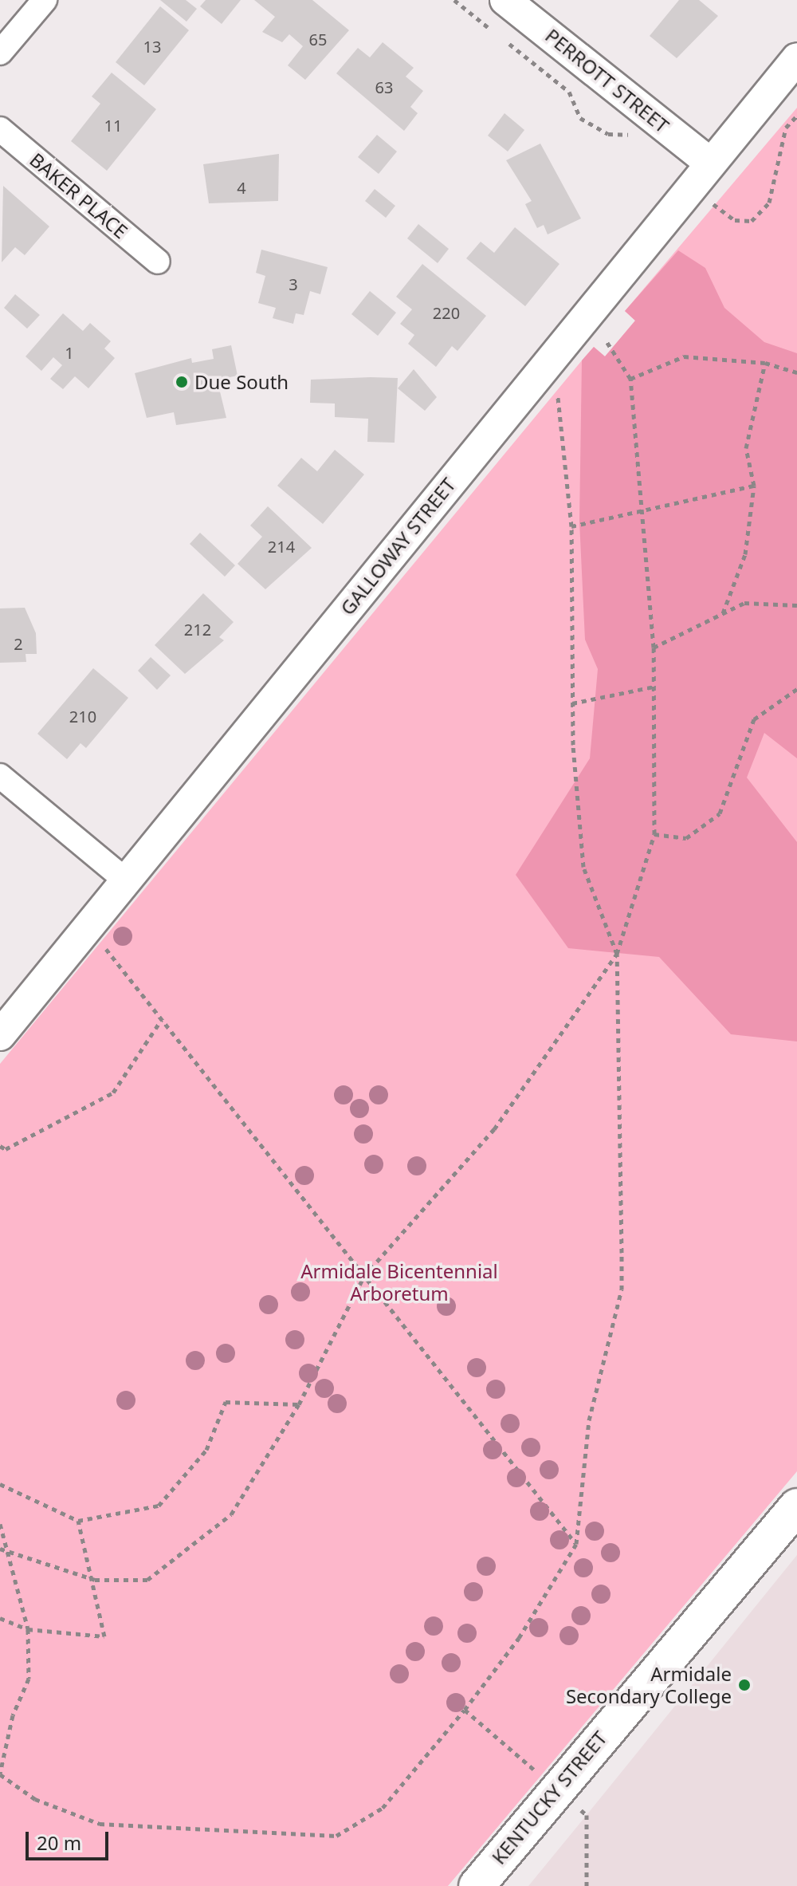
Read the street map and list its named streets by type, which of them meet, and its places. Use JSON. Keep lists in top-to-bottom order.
{
  "streets": {
    "main road": ["KENTUCKY STREET"],
    "street": ["PERROTT STREET", "BAKER PLACE", "GALLOWAY STREET"]
  },
  "crossings": [
    ["PERROTT STREET", "GALLOWAY STREET"]
  ],
  "parks": ["Armidale Bicentennial Arboretum"],
  "places": ["Due South", "Armidale Secondary College"],
  "house_numbers": [
    "65",
    "13",
    "63",
    "11",
    "4",
    "3",
    "220",
    "1",
    "214",
    "212",
    "2",
    "210"
  ],
  "scale_bar": "20 m"
}
